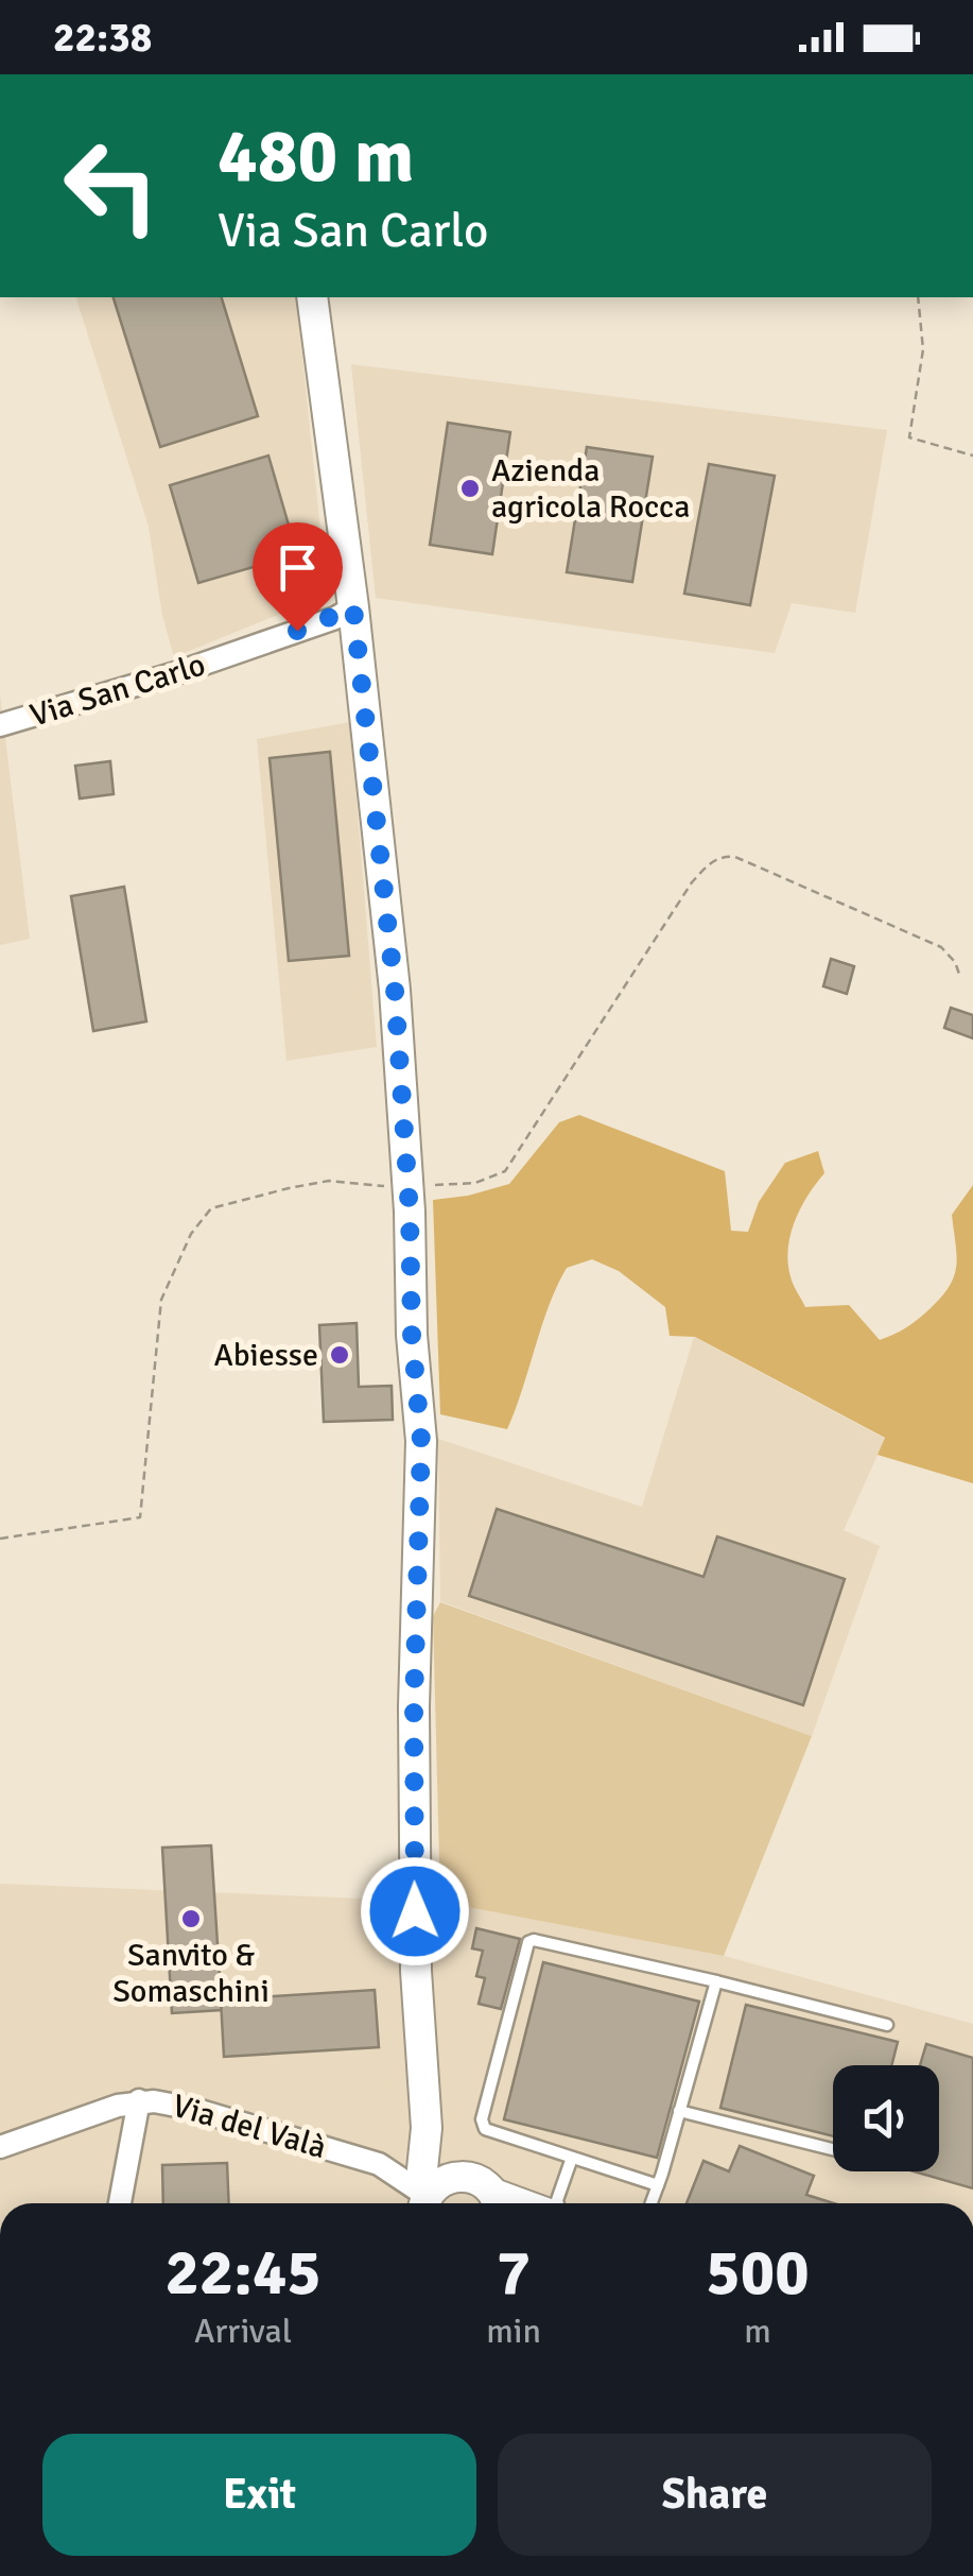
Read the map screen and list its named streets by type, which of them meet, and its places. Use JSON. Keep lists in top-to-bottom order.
{
  "streets": {
    "street": ["Via San Carlo", "Via del Valà"]
  },
  "places": ["Azienda agricola Rocca", "Abiesse", "Sanvito & Somaschini"],
  "page": {
    "status": "22:38",
    "turn": ["480 m", "Via San Carlo"],
    "eta": [
      "22:45",
      "Arrival",
      "7",
      "min",
      "500",
      "m"
    ],
    "buttons": ["Exit", "Share"]
  }
}
